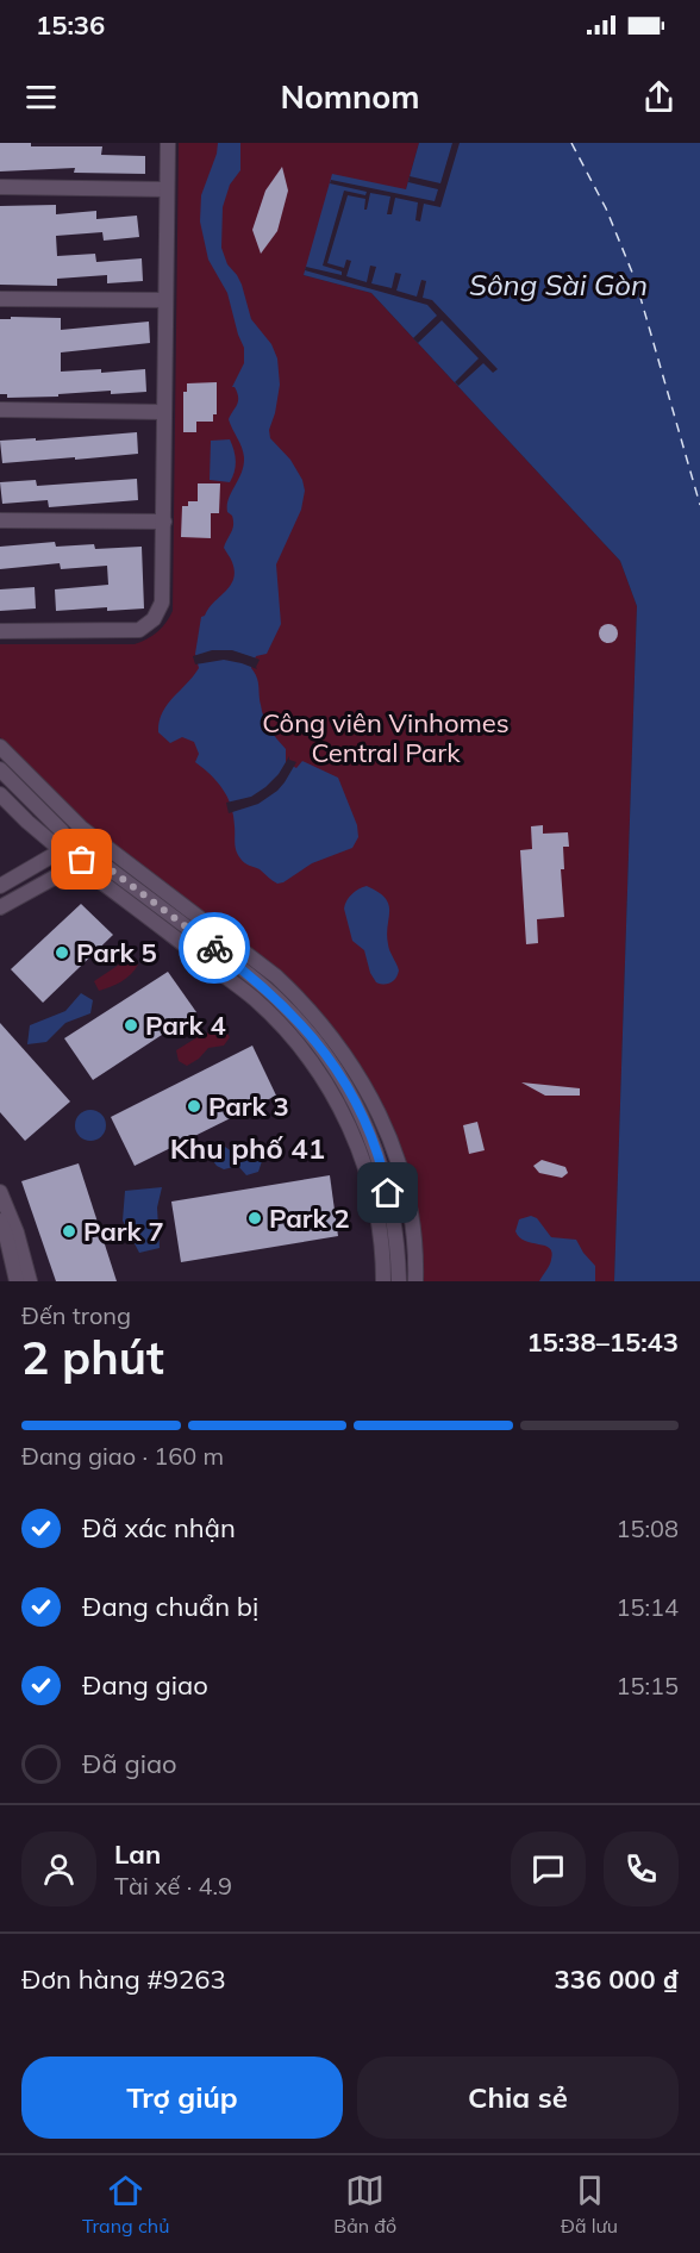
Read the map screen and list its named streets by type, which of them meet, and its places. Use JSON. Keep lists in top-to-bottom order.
{
  "districts": ["Khu phố 41"],
  "water": ["Sông Sài Gòn"],
  "parks": ["Công viên Vinhomes Central Park"],
  "places": [
    "Park 5",
    "Park 4",
    "Park 3",
    "Park 2",
    "Park 7"
  ],
  "page": {
    "status": "15:36",
    "header": "Nomnom",
    "heading": ["2 phút", "Đến trong", "15:38–15:43"],
    "panel": [
      "Lan",
      "Tài xế · 4.9",
      "Đơn hàng #9263",
      "336 000 ₫"
    ],
    "bar": "Đang giao · 160 m",
    "list": [
      ["Đã xác nhận", "15:08"],
      ["Đang chuẩn bị", "15:14"],
      ["Đang giao", "15:15"],
      "Đã giao"
    ],
    "buttons": ["Trợ giúp", "Chia sẻ"],
    "tabs": ["Trang chủ", "Bản đồ", "Đã lưu"]
  }
}
